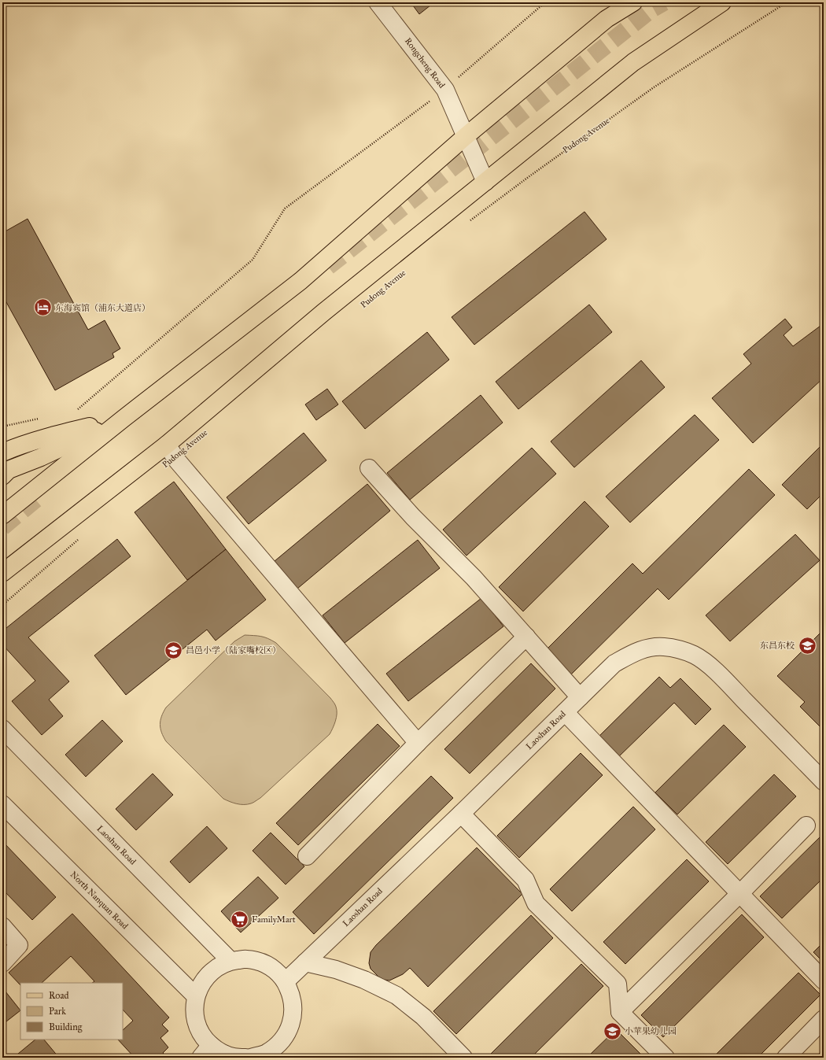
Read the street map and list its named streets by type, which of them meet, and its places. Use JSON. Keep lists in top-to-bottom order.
{
  "streets": {
    "main road": ["Pudong Avenue"],
    "street": ["Rongcheng Road", "Laoshan Road", "North Nanquan Road"]
  },
  "crossings": [
    ["Rongcheng Road", "Pudong Avenue"]
  ],
  "places": {
    "hotel": ["东海宾馆（浦东大道店）"],
    "school or university": ["东昌东校", "昌邑小学（陆家嘴校区）", "小苹果幼儿园"],
    "supermarket": ["FamilyMart"]
  },
  "legend": ["Road", "Park", "Building"]
}
